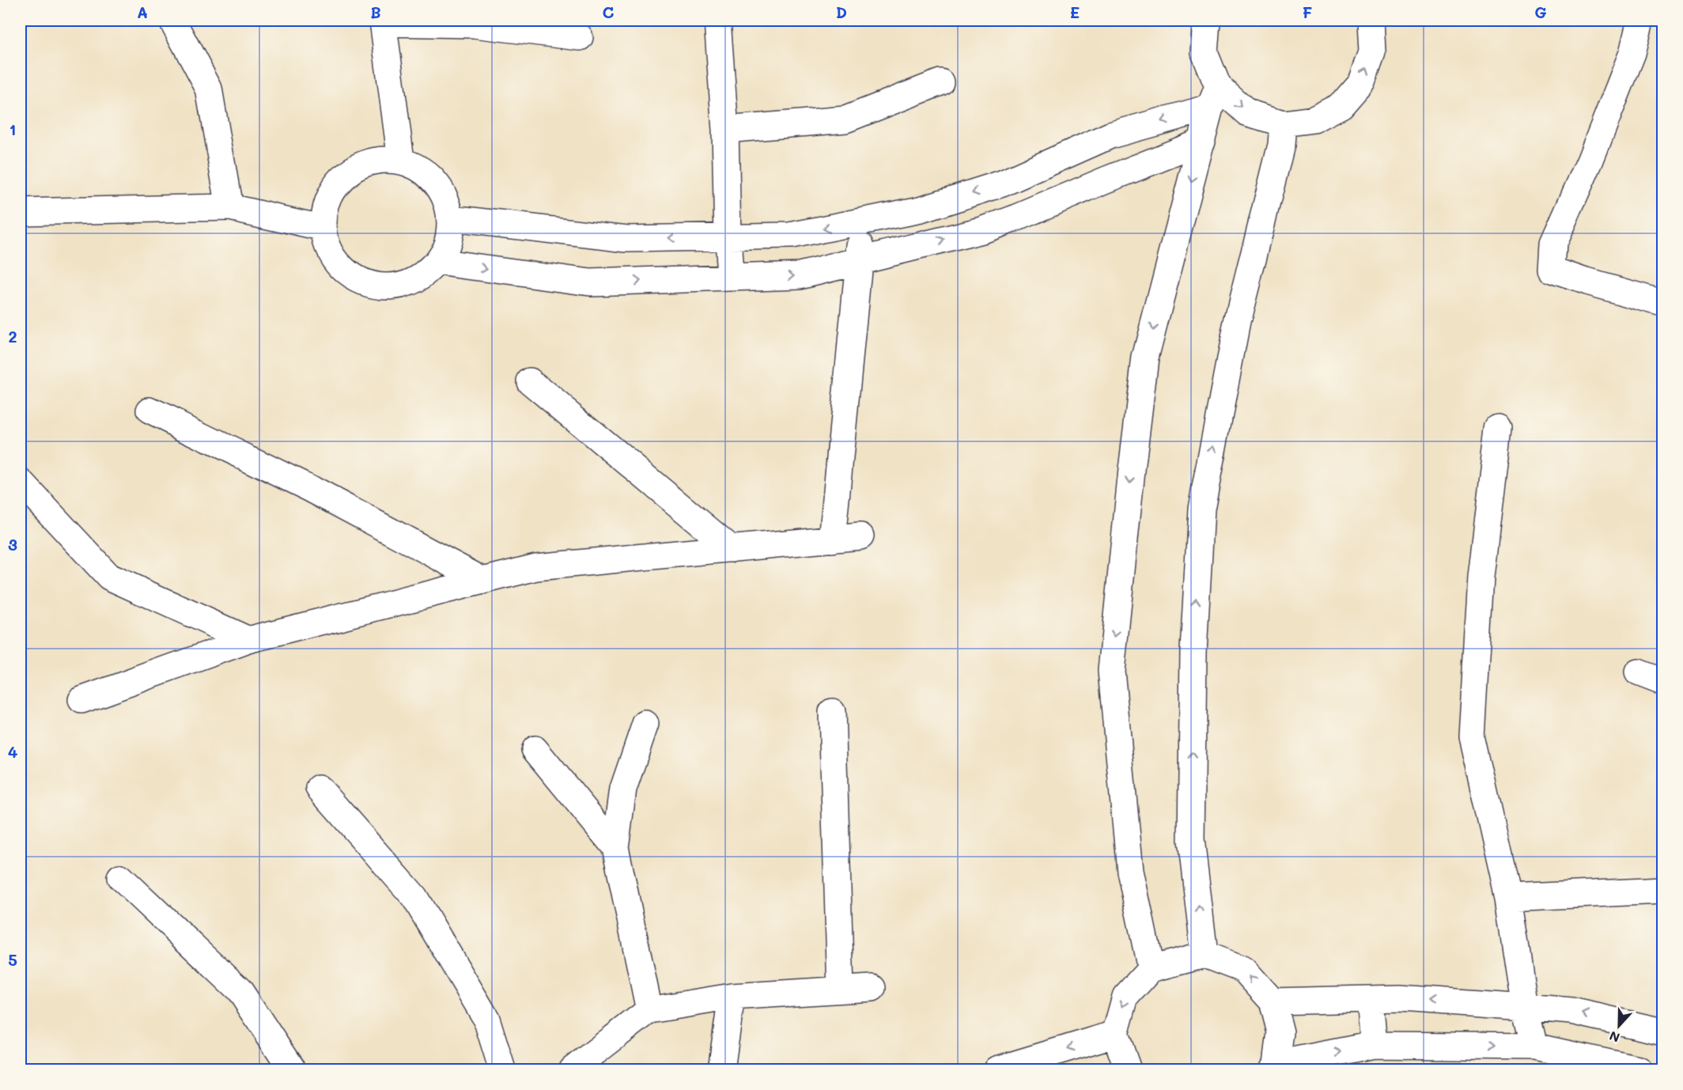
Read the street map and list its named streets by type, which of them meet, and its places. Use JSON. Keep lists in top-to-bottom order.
{
  "north": "bottom",
  "grid": {
    "columns": [
      "A",
      "B",
      "C",
      "D",
      "E",
      "F",
      "G"
    ],
    "rows": [
      "1",
      "2",
      "3",
      "4",
      "5"
    ]
  }
}
